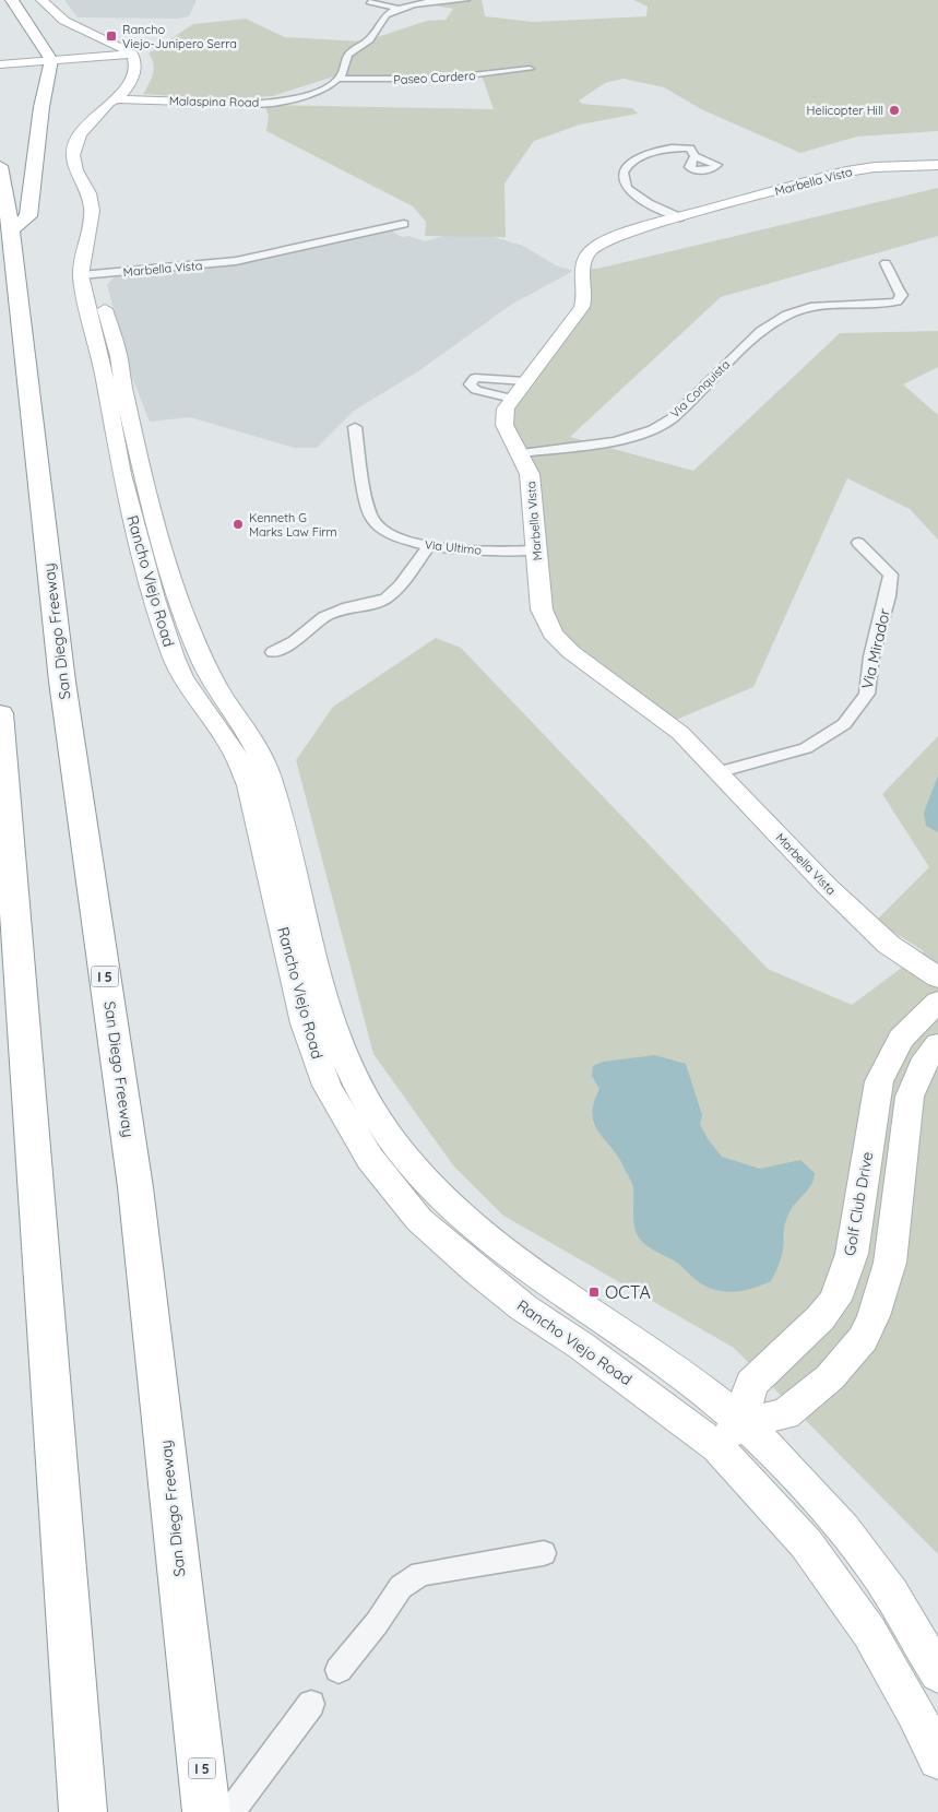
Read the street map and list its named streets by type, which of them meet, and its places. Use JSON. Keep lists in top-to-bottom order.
{
  "streets": {
    "highway": ["San Diego Freeway", "I 5"],
    "main road": ["Marbella Vista", "Rancho Viejo Road", "Golf Club Drive"],
    "street": [
      "Paseo Cardero",
      "Malaspina Road",
      "Via Conquista",
      "Via Ultimo",
      "Via Mirador"
    ]
  },
  "crossings": [
    ["Paseo Cardero", "Malaspina Road"],
    ["Malaspina Road", "Rancho Viejo Road"],
    ["Marbella Vista", "Via Conquista"],
    ["Marbella Vista", "Via Ultimo"],
    ["Marbella Vista", "Rancho Viejo Road"],
    ["Marbella Vista", "Via Mirador"],
    ["Rancho Viejo Road", "Golf Club Drive"]
  ],
  "places": {
    "transit": ["Rancho Viejo-Junipero Serra", "OCTA"],
    "other": ["Helicopter Hill", "Kenneth G Marks Law Firm"]
  }
}
